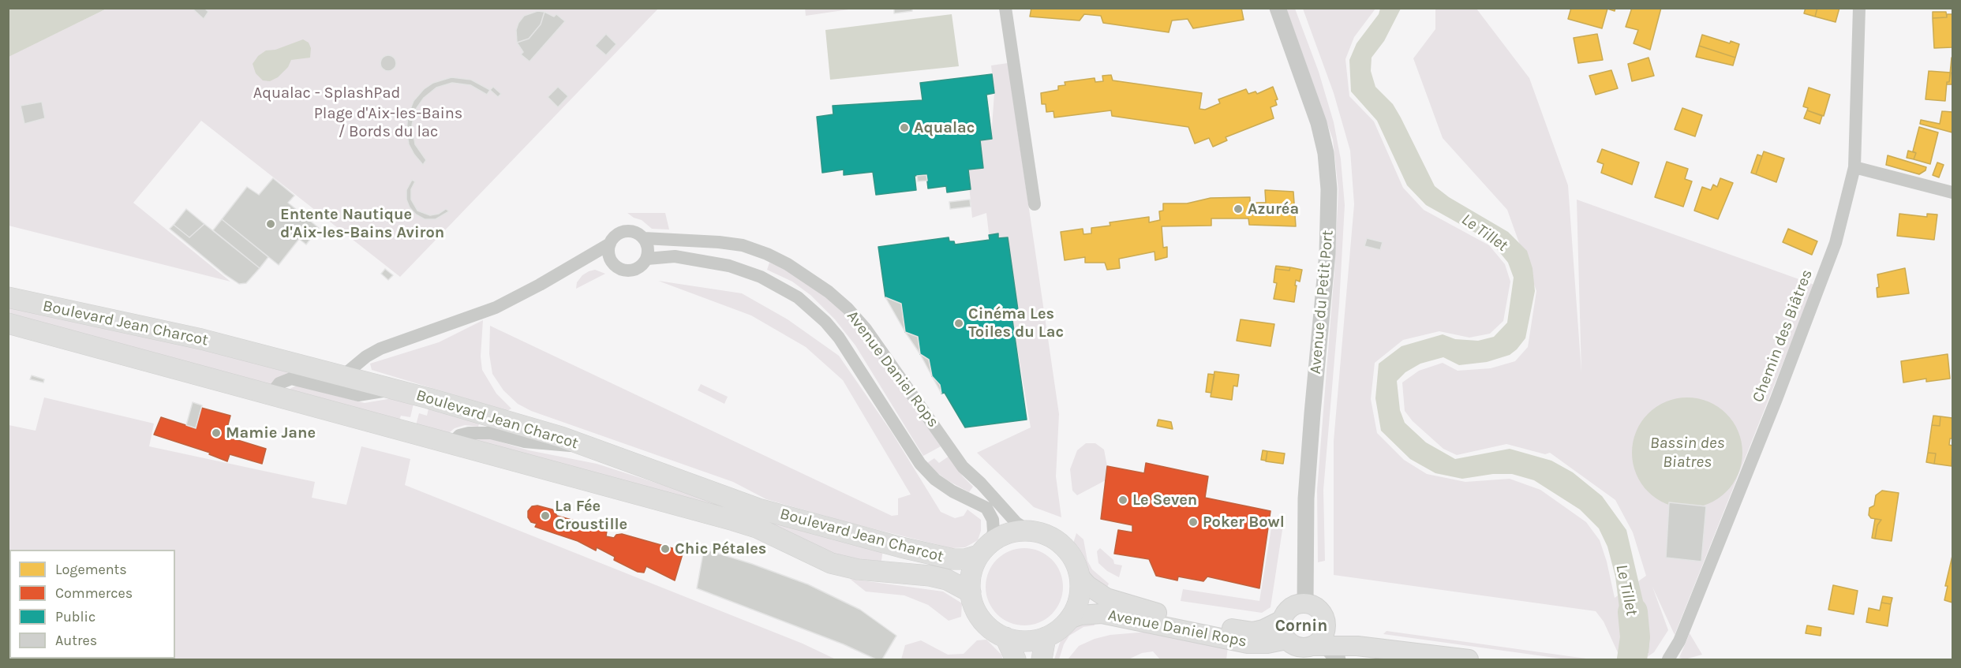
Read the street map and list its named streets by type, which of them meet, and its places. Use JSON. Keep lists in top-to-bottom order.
{
  "streets": {
    "main road": ["Boulevard Jean Charcot", "Avenue Daniel Rops"],
    "street": ["Avenue du Petit Port", "Chemin des Biâtres"]
  },
  "crossings": [
    ["Avenue du Petit Port", "Avenue Daniel Rops"],
    ["Boulevard Jean Charcot", "Avenue Daniel Rops"]
  ],
  "districts": ["Cornin"],
  "water": ["Le Tillet", "Bassin des Biatres"],
  "parks": ["Aqualac - SplashPad", "Plage d'Aix-les-Bains / Bords du lac"],
  "places": [
    "Aqualac",
    "Azuréa",
    "Entente Nautique d'Aix-les-Bains Aviron",
    "Cinéma Les Toiles du Lac",
    "Mamie Jane",
    "Le Seven",
    "La Fée Croustille",
    "Poker Bowl",
    "Chic Pétales"
  ],
  "legend": [
    "Logements",
    "Commerces",
    "Public",
    "Autres"
  ]
}
